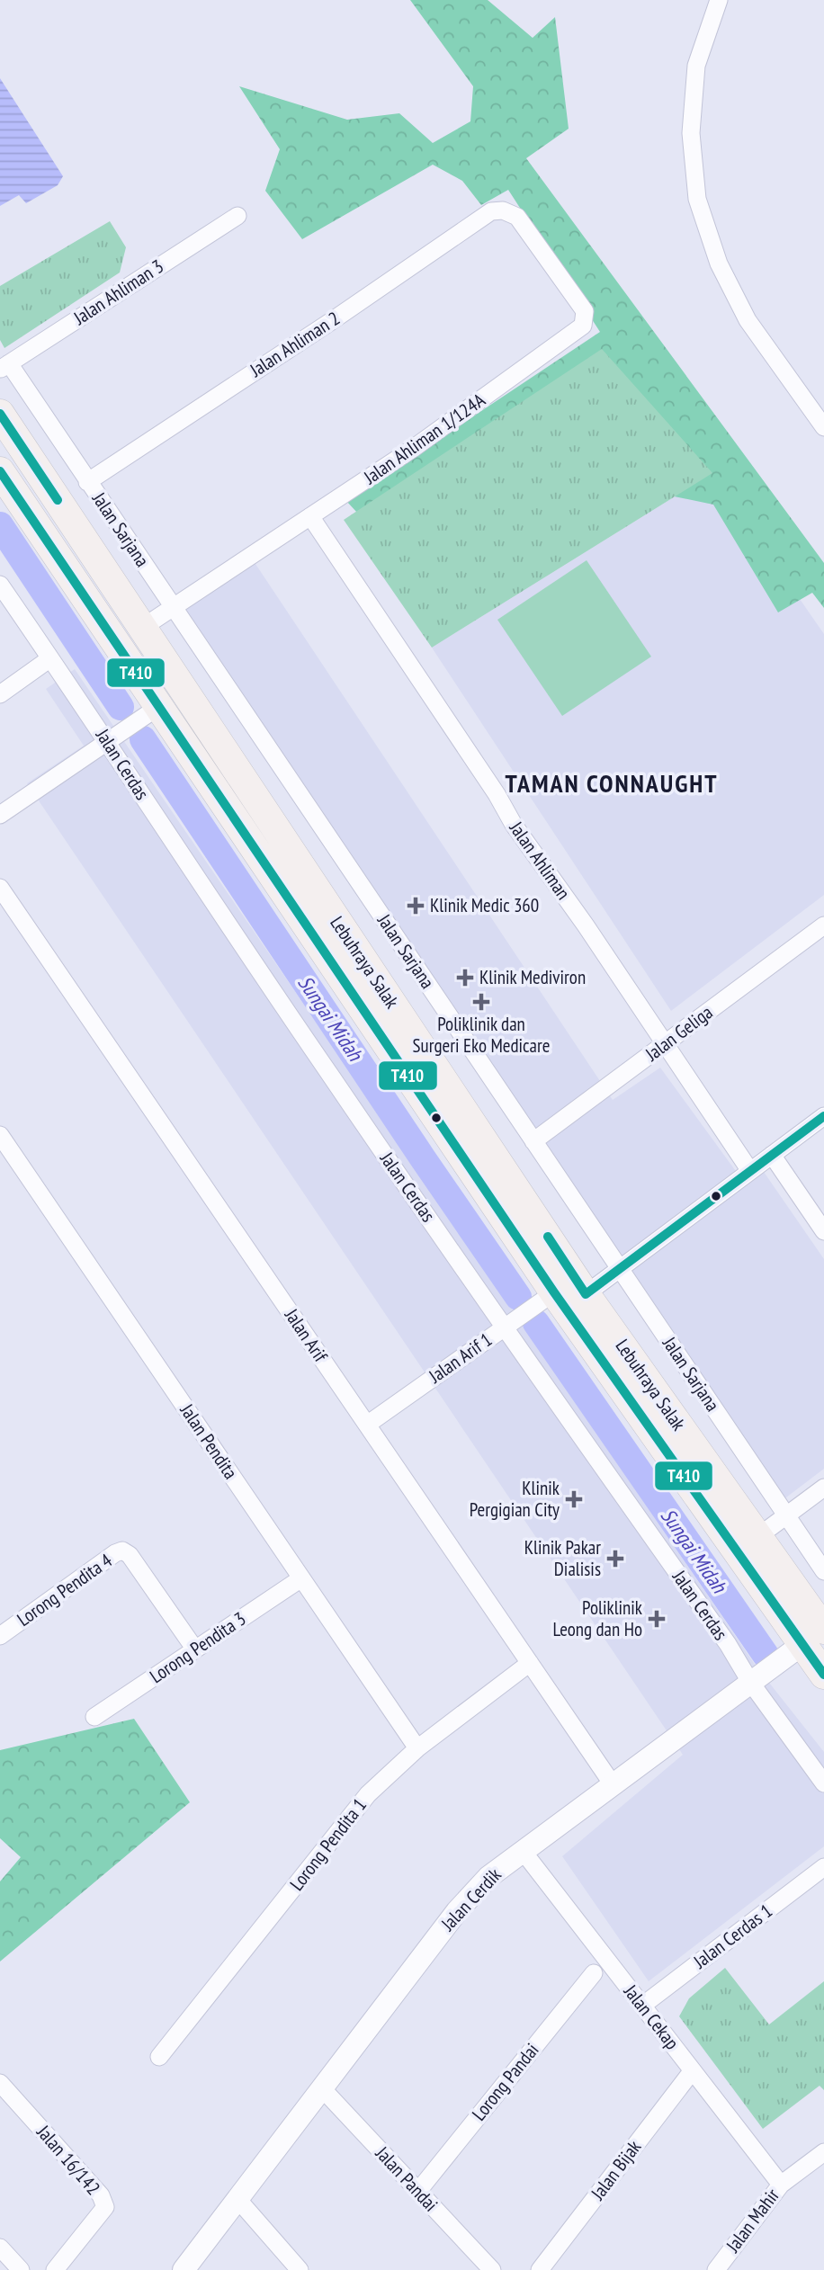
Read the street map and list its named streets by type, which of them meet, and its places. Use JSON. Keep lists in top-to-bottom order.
{
  "streets": {
    "highway": ["Lebuhraya Salak"],
    "street": [
      "Jalan Ahliman 3",
      "Jalan Ahliman 2",
      "Jalan Ahliman 1/124A",
      "Jalan Sarjana",
      "Jalan Cerdas",
      "Jalan Ahliman",
      "Jalan Geliga",
      "Jalan Arif",
      "Jalan Arif 1",
      "Jalan Pendita",
      "Lorong Pendita 4",
      "Lorong Pendita 3",
      "Lorong Pendita 1",
      "Jalan Cerdik",
      "Jalan Cerdas 1",
      "Jalan Cekap",
      "Lorong Pandai",
      "Jalan 16/142",
      "Jalan Bijak",
      "Jalan Pandai",
      "Jalan Mahir"
    ]
  },
  "crossings": [
    ["Jalan Ahliman 3", "Jalan Sarjana"],
    ["Jalan Ahliman 2", "Jalan Ahliman 1/124A"],
    ["Jalan Ahliman 2", "Jalan Sarjana"],
    ["Jalan Ahliman 1/124A", "Jalan Sarjana"],
    ["Jalan Ahliman 1/124A", "Jalan Ahliman"],
    ["Jalan Ahliman 1/124A", "Lebuhraya Salak"],
    ["Jalan Sarjana", "Jalan Geliga"],
    ["Jalan Cerdas", "Jalan Arif 1"],
    ["Jalan Cerdas", "Jalan Cerdik"],
    ["Jalan Ahliman", "Jalan Geliga"],
    ["Lebuhraya Salak", "Jalan Arif 1"],
    ["Lebuhraya Salak", "Jalan Cerdik"],
    ["Jalan Arif", "Jalan Arif 1"],
    ["Jalan Arif", "Lorong Pendita 1"],
    ["Jalan Arif", "Jalan Cerdik"],
    ["Jalan Pendita", "Lorong Pendita 3"],
    ["Jalan Pendita", "Lorong Pendita 1"],
    ["Lorong Pendita 4", "Lorong Pendita 3"],
    ["Jalan Cerdik", "Jalan Cekap"],
    ["Jalan Cerdik", "Jalan Pandai"],
    ["Jalan Cerdas 1", "Jalan Cekap"],
    ["Jalan Cekap", "Jalan Bijak"],
    ["Jalan Cekap", "Jalan Mahir"],
    ["Lorong Pandai", "Jalan Pandai"]
  ],
  "districts": ["TAMAN CONNAUGHT"],
  "water": ["Sungai Midah"],
  "places": {
    "health": [
      "Klinik Medic 360",
      "Klinik Mediviron",
      "Poliklinik dan Surgeri Eko Medicare",
      "Klinik Pergigian City",
      "Klinik Pakar Dialisis",
      "Poliklinik Leong dan Ho"
    ]
  },
  "lines": ["transit line T410"]
}
